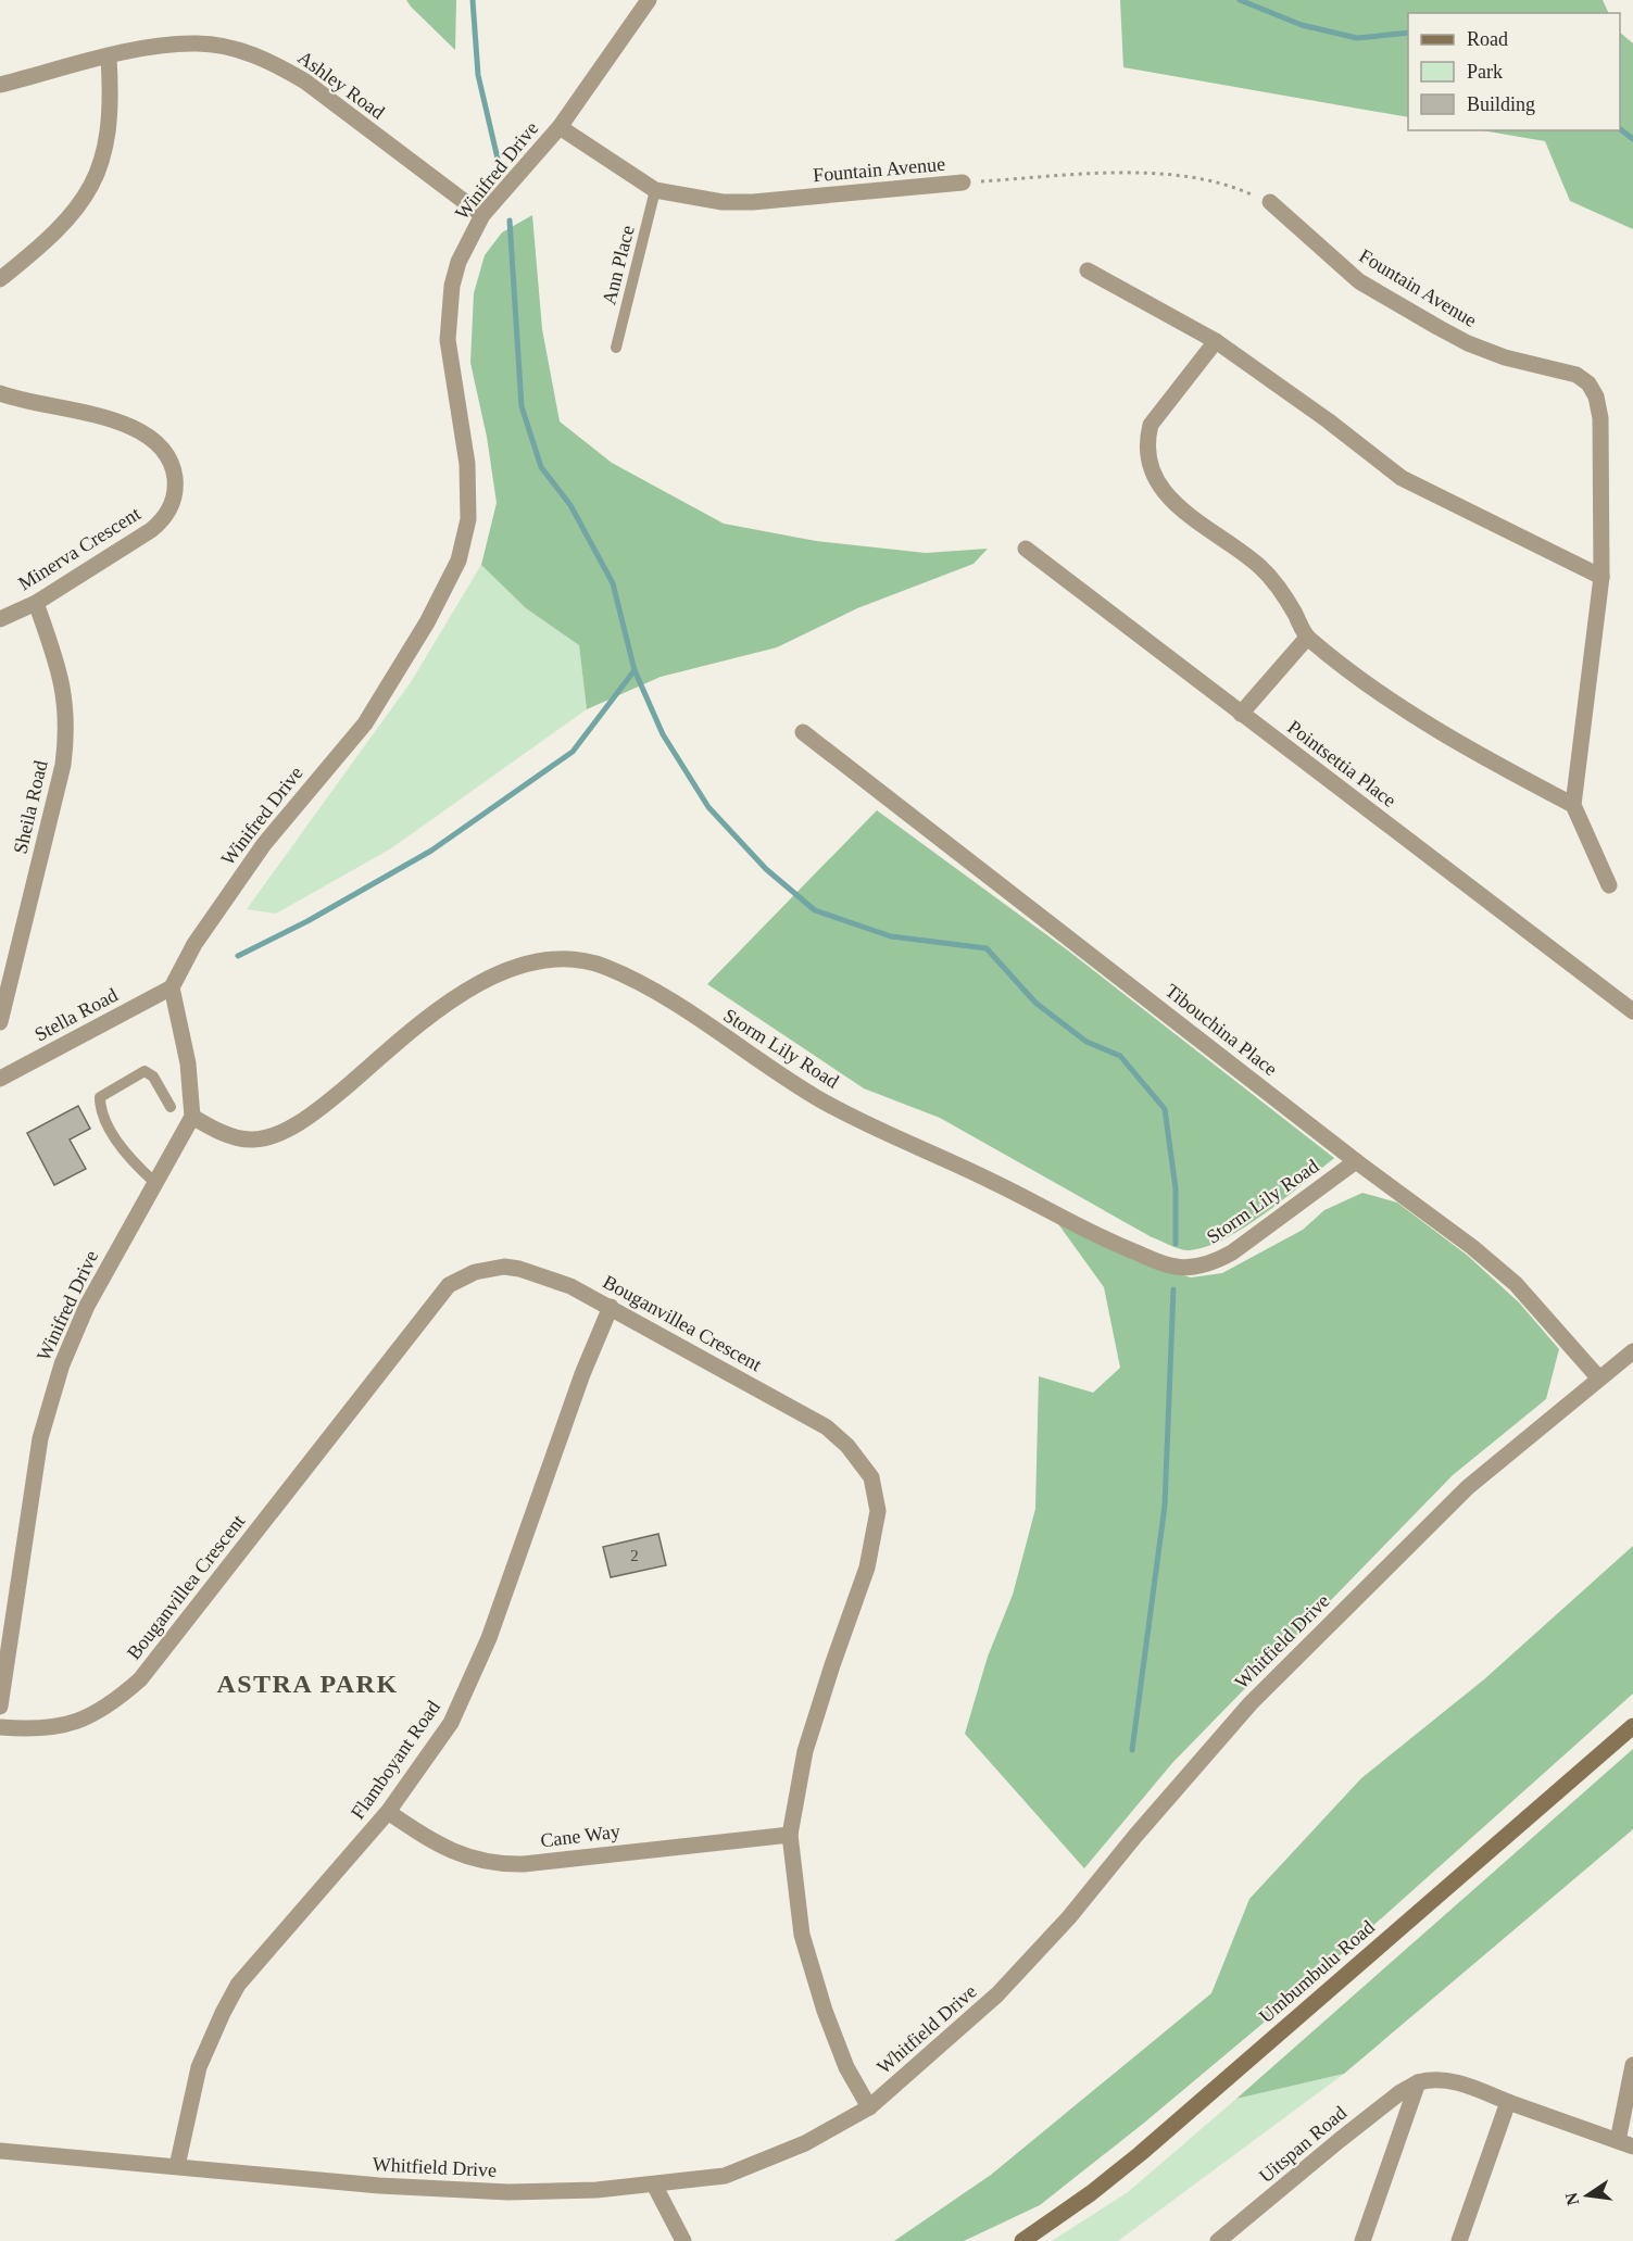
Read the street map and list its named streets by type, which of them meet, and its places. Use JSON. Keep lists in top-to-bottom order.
{
  "streets": {
    "main road": ["Umbumbulu Road"],
    "street": [
      "Ashley Road",
      "Fountain Avenue",
      "Winifred Drive",
      "Minerva Crescent",
      "Pointsettia Place",
      "Sheila Road",
      "Stella Road",
      "Tibouchina Place",
      "Storm Lily Road",
      "Bouganvillea Crescent",
      "Whitfield Drive",
      "Flamboyant Road",
      "Cane Way",
      "Uitspan Road"
    ],
    "lane": ["Ann Place"]
  },
  "crossings": [
    ["Ashley Road", "Winifred Drive"],
    ["Fountain Avenue", "Winifred Drive"],
    ["Fountain Avenue", "Ann Place"],
    ["Winifred Drive", "Stella Road"],
    ["Winifred Drive", "Storm Lily Road"],
    ["Minerva Crescent", "Sheila Road"],
    ["Tibouchina Place", "Storm Lily Road"],
    ["Tibouchina Place", "Whitfield Drive"],
    ["Bouganvillea Crescent", "Whitfield Drive"],
    ["Bouganvillea Crescent", "Flamboyant Road"],
    ["Bouganvillea Crescent", "Cane Way"],
    ["Whitfield Drive", "Flamboyant Road"],
    ["Flamboyant Road", "Cane Way"]
  ],
  "districts": ["ASTRA PARK"],
  "house_numbers": ["2"],
  "legend": ["Road", "Park", "Building"],
  "north": "left"
}
